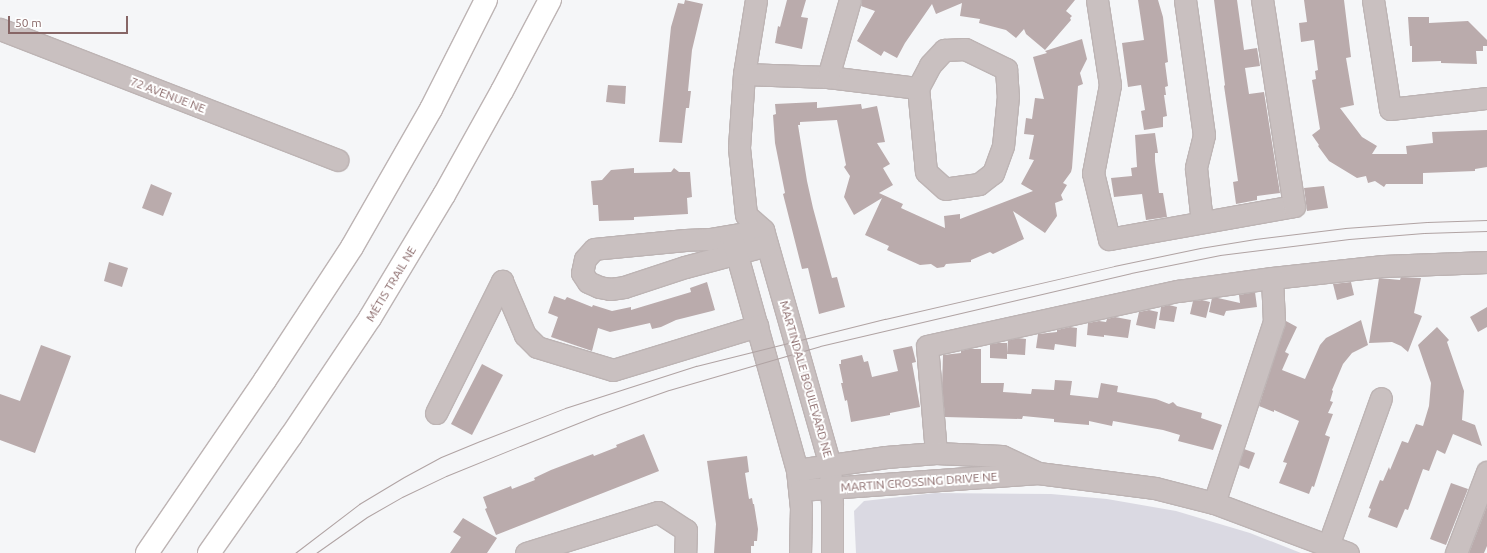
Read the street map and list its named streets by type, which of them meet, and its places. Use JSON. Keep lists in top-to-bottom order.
{
  "streets": {
    "main road": ["MÉTIS TRAIL NE"],
    "street": ["72 AVENUE NE", "MARTINDALE BOULEVARD NE", "MARTIN CROSSING DRIVE NE"]
  },
  "crossings": [
    ["MARTINDALE BOULEVARD NE", "MARTIN CROSSING DRIVE NE"]
  ],
  "scale_bar": "50 m"
}
